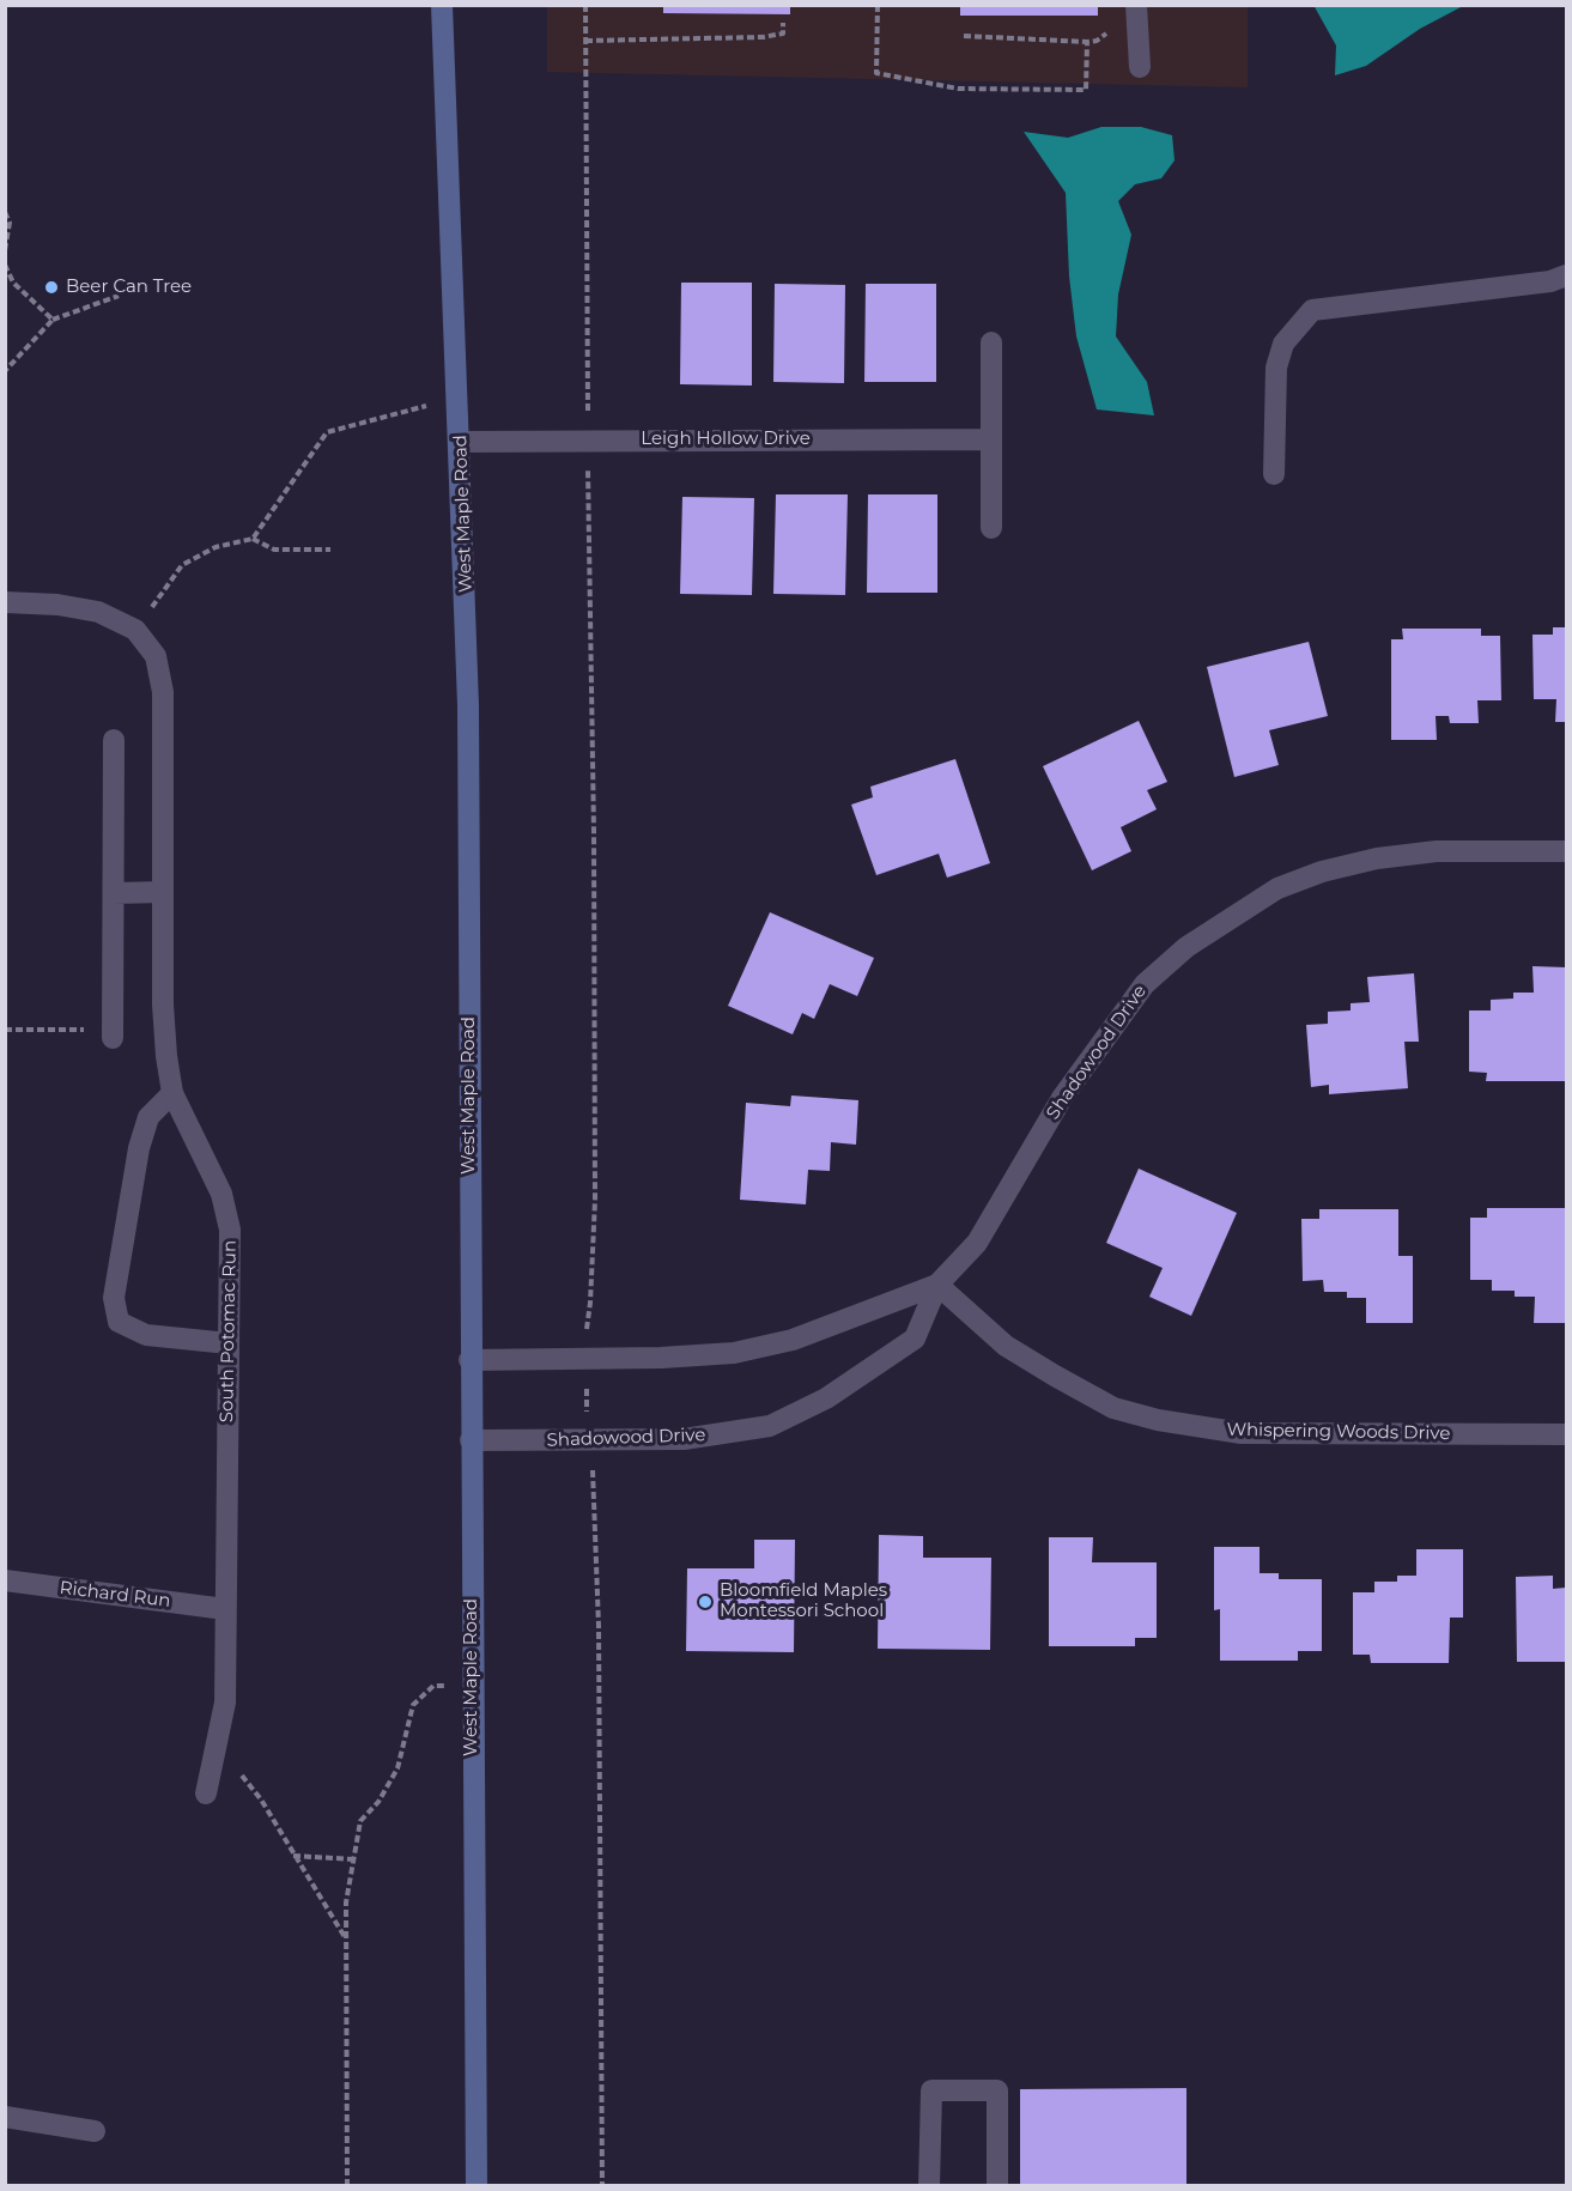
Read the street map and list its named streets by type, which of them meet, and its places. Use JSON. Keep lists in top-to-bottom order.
{
  "streets": {
    "main road": ["West Maple Road"],
    "street": [
      "Leigh Hollow Drive",
      "Shadowood Drive",
      "South Potomac Run",
      "Whispering Woods Drive",
      "Richard Run"
    ]
  },
  "crossings": [
    ["Leigh Hollow Drive", "West Maple Road"],
    ["West Maple Road", "Shadowood Drive"],
    ["Shadowood Drive", "Whispering Woods Drive"],
    ["South Potomac Run", "Richard Run"]
  ],
  "places": ["Beer Can Tree", "Bloomfield Maples Montessori School"]
}
